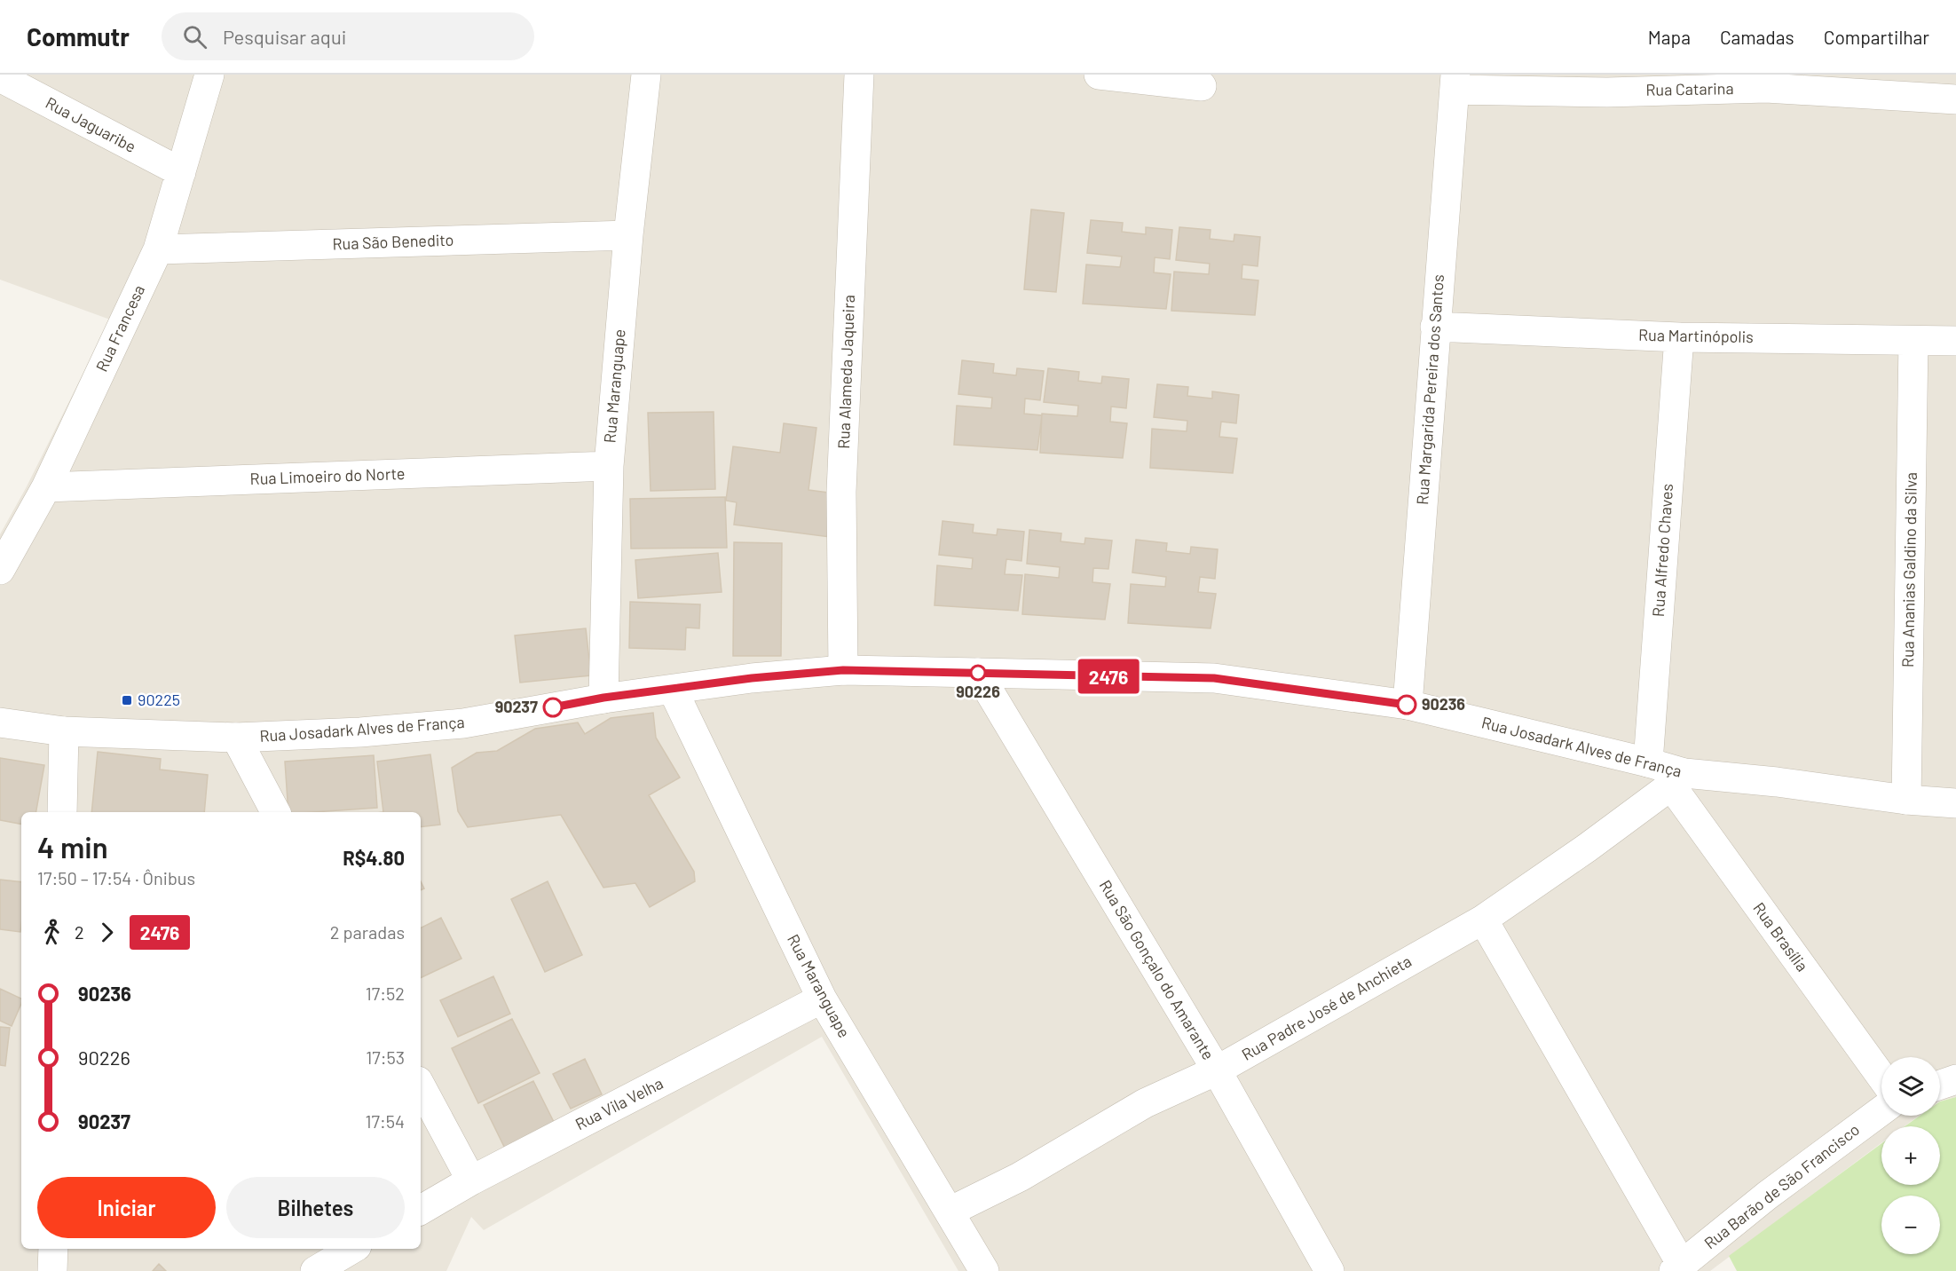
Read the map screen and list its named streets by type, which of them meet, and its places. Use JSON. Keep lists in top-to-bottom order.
{
  "streets": {
    "street": [
      "Rua Catarina",
      "Rua Jaguaribe",
      "Rua São Benedito",
      "Rua Francesa",
      "Rua Martinópolis",
      "Rua Alameda Jaqueira",
      "Rua Maranguape",
      "Rua Margarida Pereira dos Santos",
      "Rua Limoeiro do Norte",
      "Rua Alfredo Chaves",
      "Rua Ananias Galdino da Silva",
      "Rua Josadark Alves de França",
      "Rua Brasília",
      "Rua São Gonçalo do Amarante",
      "Rua Padre José de Anchieta",
      "Rua Vila Velha",
      "Rua Barão de São Francisco"
    ]
  },
  "crossings": [
    ["Rua Catarina", "Rua Margarida Pereira dos Santos"],
    ["Rua Jaguaribe", "Rua Francesa"],
    ["Rua São Benedito", "Rua Francesa"],
    ["Rua São Benedito", "Rua Maranguape"],
    ["Rua Francesa", "Rua Limoeiro do Norte"],
    ["Rua Martinópolis", "Rua Margarida Pereira dos Santos"],
    ["Rua Martinópolis", "Rua Alfredo Chaves"],
    ["Rua Martinópolis", "Rua Ananias Galdino da Silva"],
    ["Rua Alameda Jaqueira", "Rua Josadark Alves de França"],
    ["Rua Maranguape", "Rua Limoeiro do Norte"],
    ["Rua Maranguape", "Rua Josadark Alves de França"],
    ["Rua Maranguape", "Rua Padre José de Anchieta"],
    ["Rua Maranguape", "Rua Vila Velha"],
    ["Rua Margarida Pereira dos Santos", "Rua Josadark Alves de França"],
    ["Rua Alfredo Chaves", "Rua Josadark Alves de França"],
    ["Rua Ananias Galdino da Silva", "Rua Josadark Alves de França"],
    ["Rua Josadark Alves de França", "Rua Brasília"],
    ["Rua Josadark Alves de França", "Rua São Gonçalo do Amarante"],
    ["Rua Josadark Alves de França", "Rua Padre José de Anchieta"],
    ["Rua Brasília", "Rua Padre José de Anchieta"],
    ["Rua São Gonçalo do Amarante", "Rua Padre José de Anchieta"]
  ],
  "places": {
    "other": ["90226", "90236", "90237"],
    "transit": ["90225"]
  },
  "lines": ["bus line 2476"],
  "page": {
    "header": "Commutr",
    "search": "Pesquisar aqui",
    "nav": ["Mapa", "Camadas", "Compartilhar"],
    "on_map": "2476",
    "heading": ["4 min", "17:50 – 17:54 · Ônibus", "R$4.80"],
    "legs": ["2", "2476", "2 paradas"],
    "list": [
      {
        "name": "90236",
        "value": "17:52"
      },
      {
        "name": "90226",
        "value": "17:53"
      },
      {
        "name": "90237",
        "value": "17:54"
      }
    ],
    "map_buttons": ["+", "−"],
    "buttons": ["Iniciar", "Bilhetes"]
  }
}
